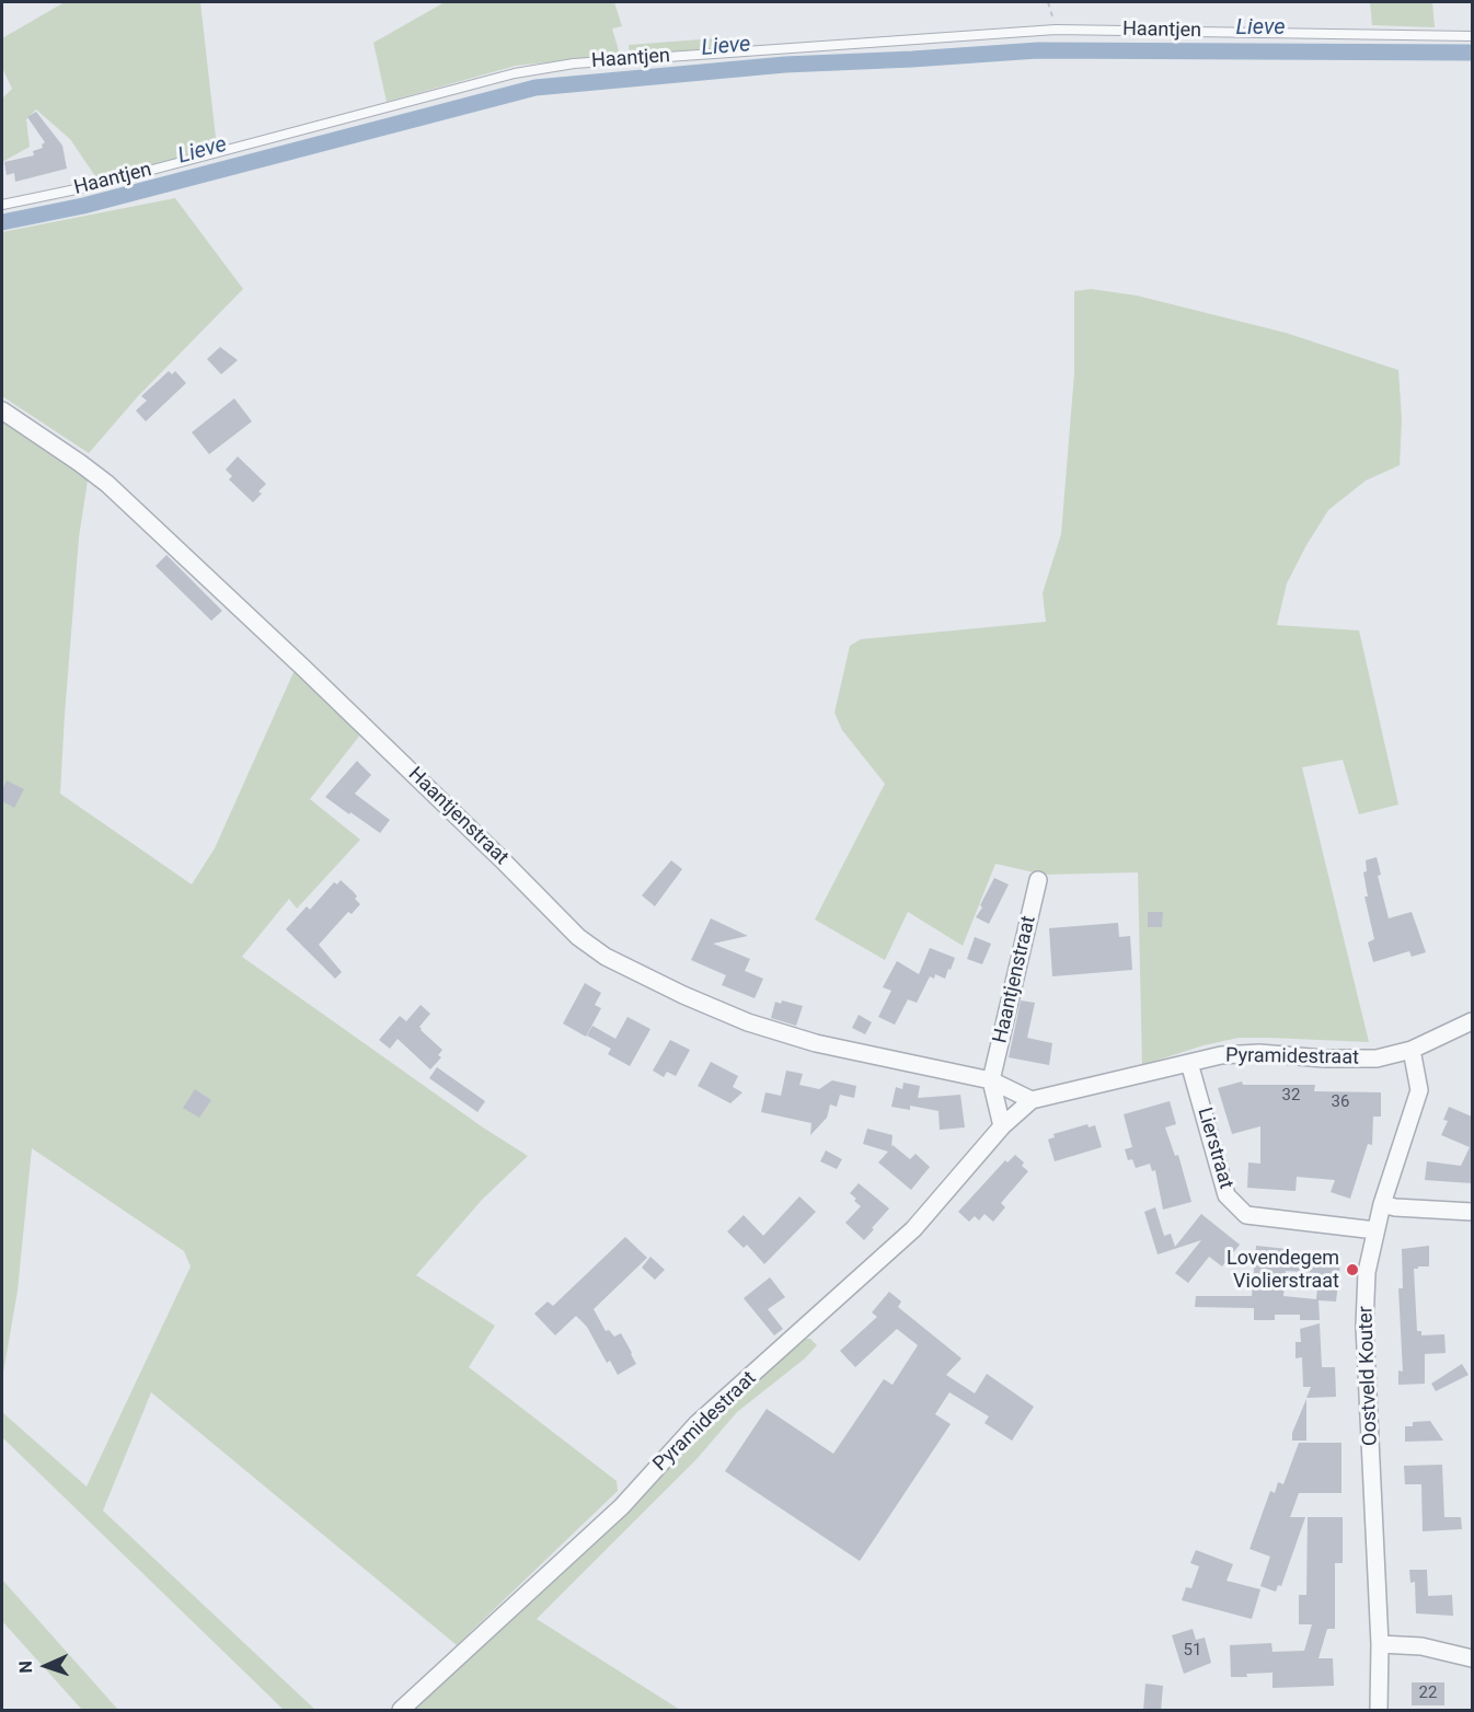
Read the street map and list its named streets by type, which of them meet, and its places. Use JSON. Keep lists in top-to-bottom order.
{
  "streets": {
    "street": [
      "Haantjenstraat",
      "Pyramidestraat",
      "Lierstraat",
      "Oostveld Kouter"
    ],
    "lane": ["Haantjen"]
  },
  "crossings": [
    ["Haantjenstraat", "Pyramidestraat"],
    ["Pyramidestraat", "Lierstraat"],
    ["Pyramidestraat", "Oostveld Kouter"],
    ["Lierstraat", "Oostveld Kouter"]
  ],
  "water": ["Lieve"],
  "places": ["Lovendegem Violierstraat"],
  "house_numbers": [
    "32",
    "36",
    "51",
    "22"
  ],
  "north": "left"
}
